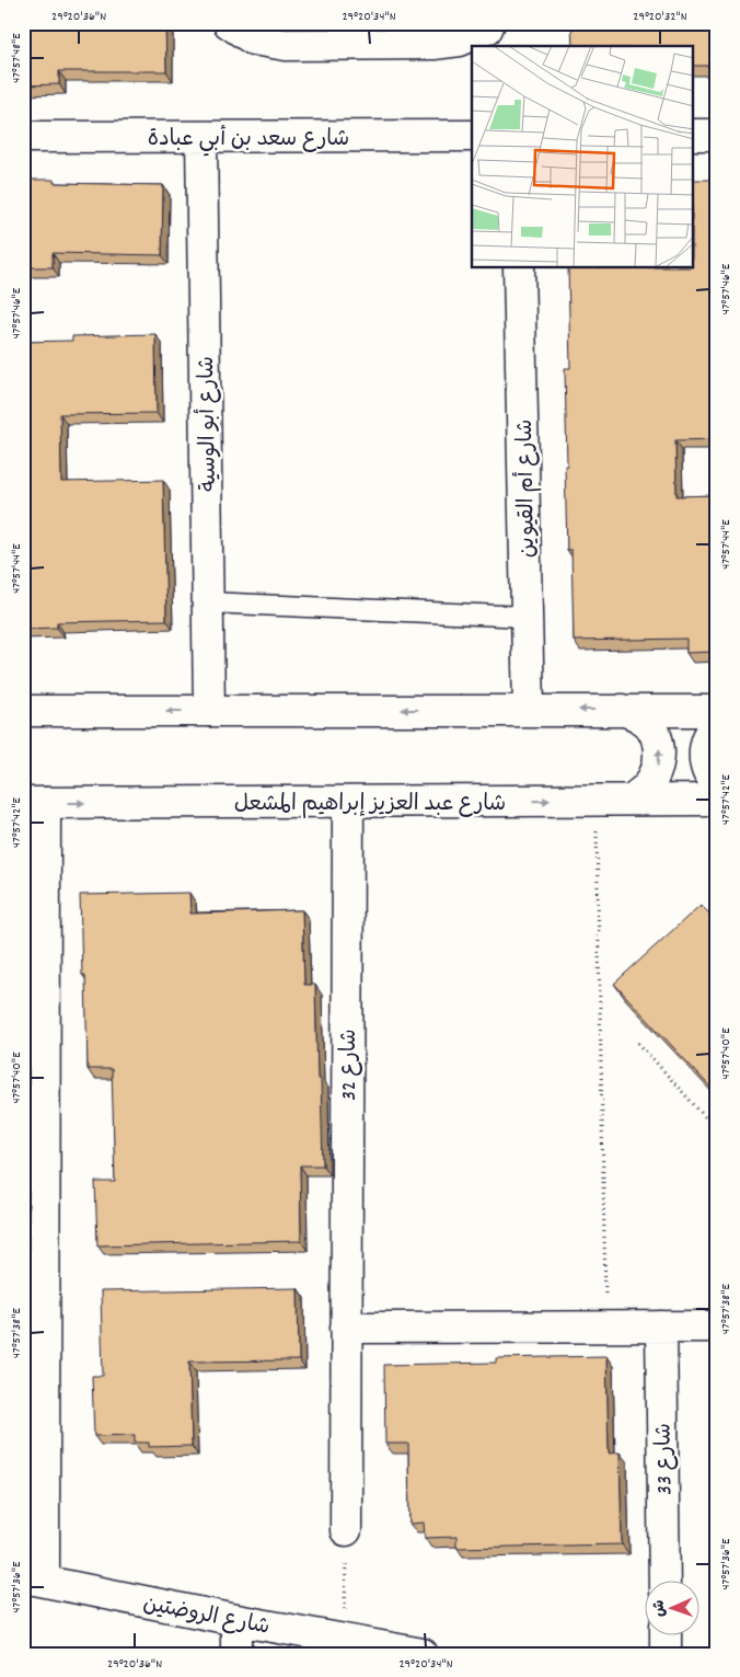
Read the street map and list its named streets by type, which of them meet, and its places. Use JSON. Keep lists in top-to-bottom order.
{
  "streets": {
    "street": [
      "شارع سعد بن أبي عبادة",
      "شارع أبو الوسية",
      "شارع أم القيوين",
      "شارع عبد العزيز إبراهيم المشعل",
      "شارع 32",
      "شارع 33",
      "شارع الروضتين"
    ]
  },
  "crossings": [
    ["شارع سعد بن أبي عبادة", "شارع أبو الوسية"],
    ["شارع عبد العزيز إبراهيم المشعل", "شارع 32"]
  ],
  "north": "left",
  "coordinates": [
    "29°20'36\"N",
    "29°20'34\"N",
    "29°20'32\"N",
    "47°57'48\"E",
    "47°57'46\"E",
    "47°57'44\"E",
    "47°57'42\"E",
    "47°57'40\"E",
    "47°57'38\"E",
    "47°57'36\"E"
  ]
}
